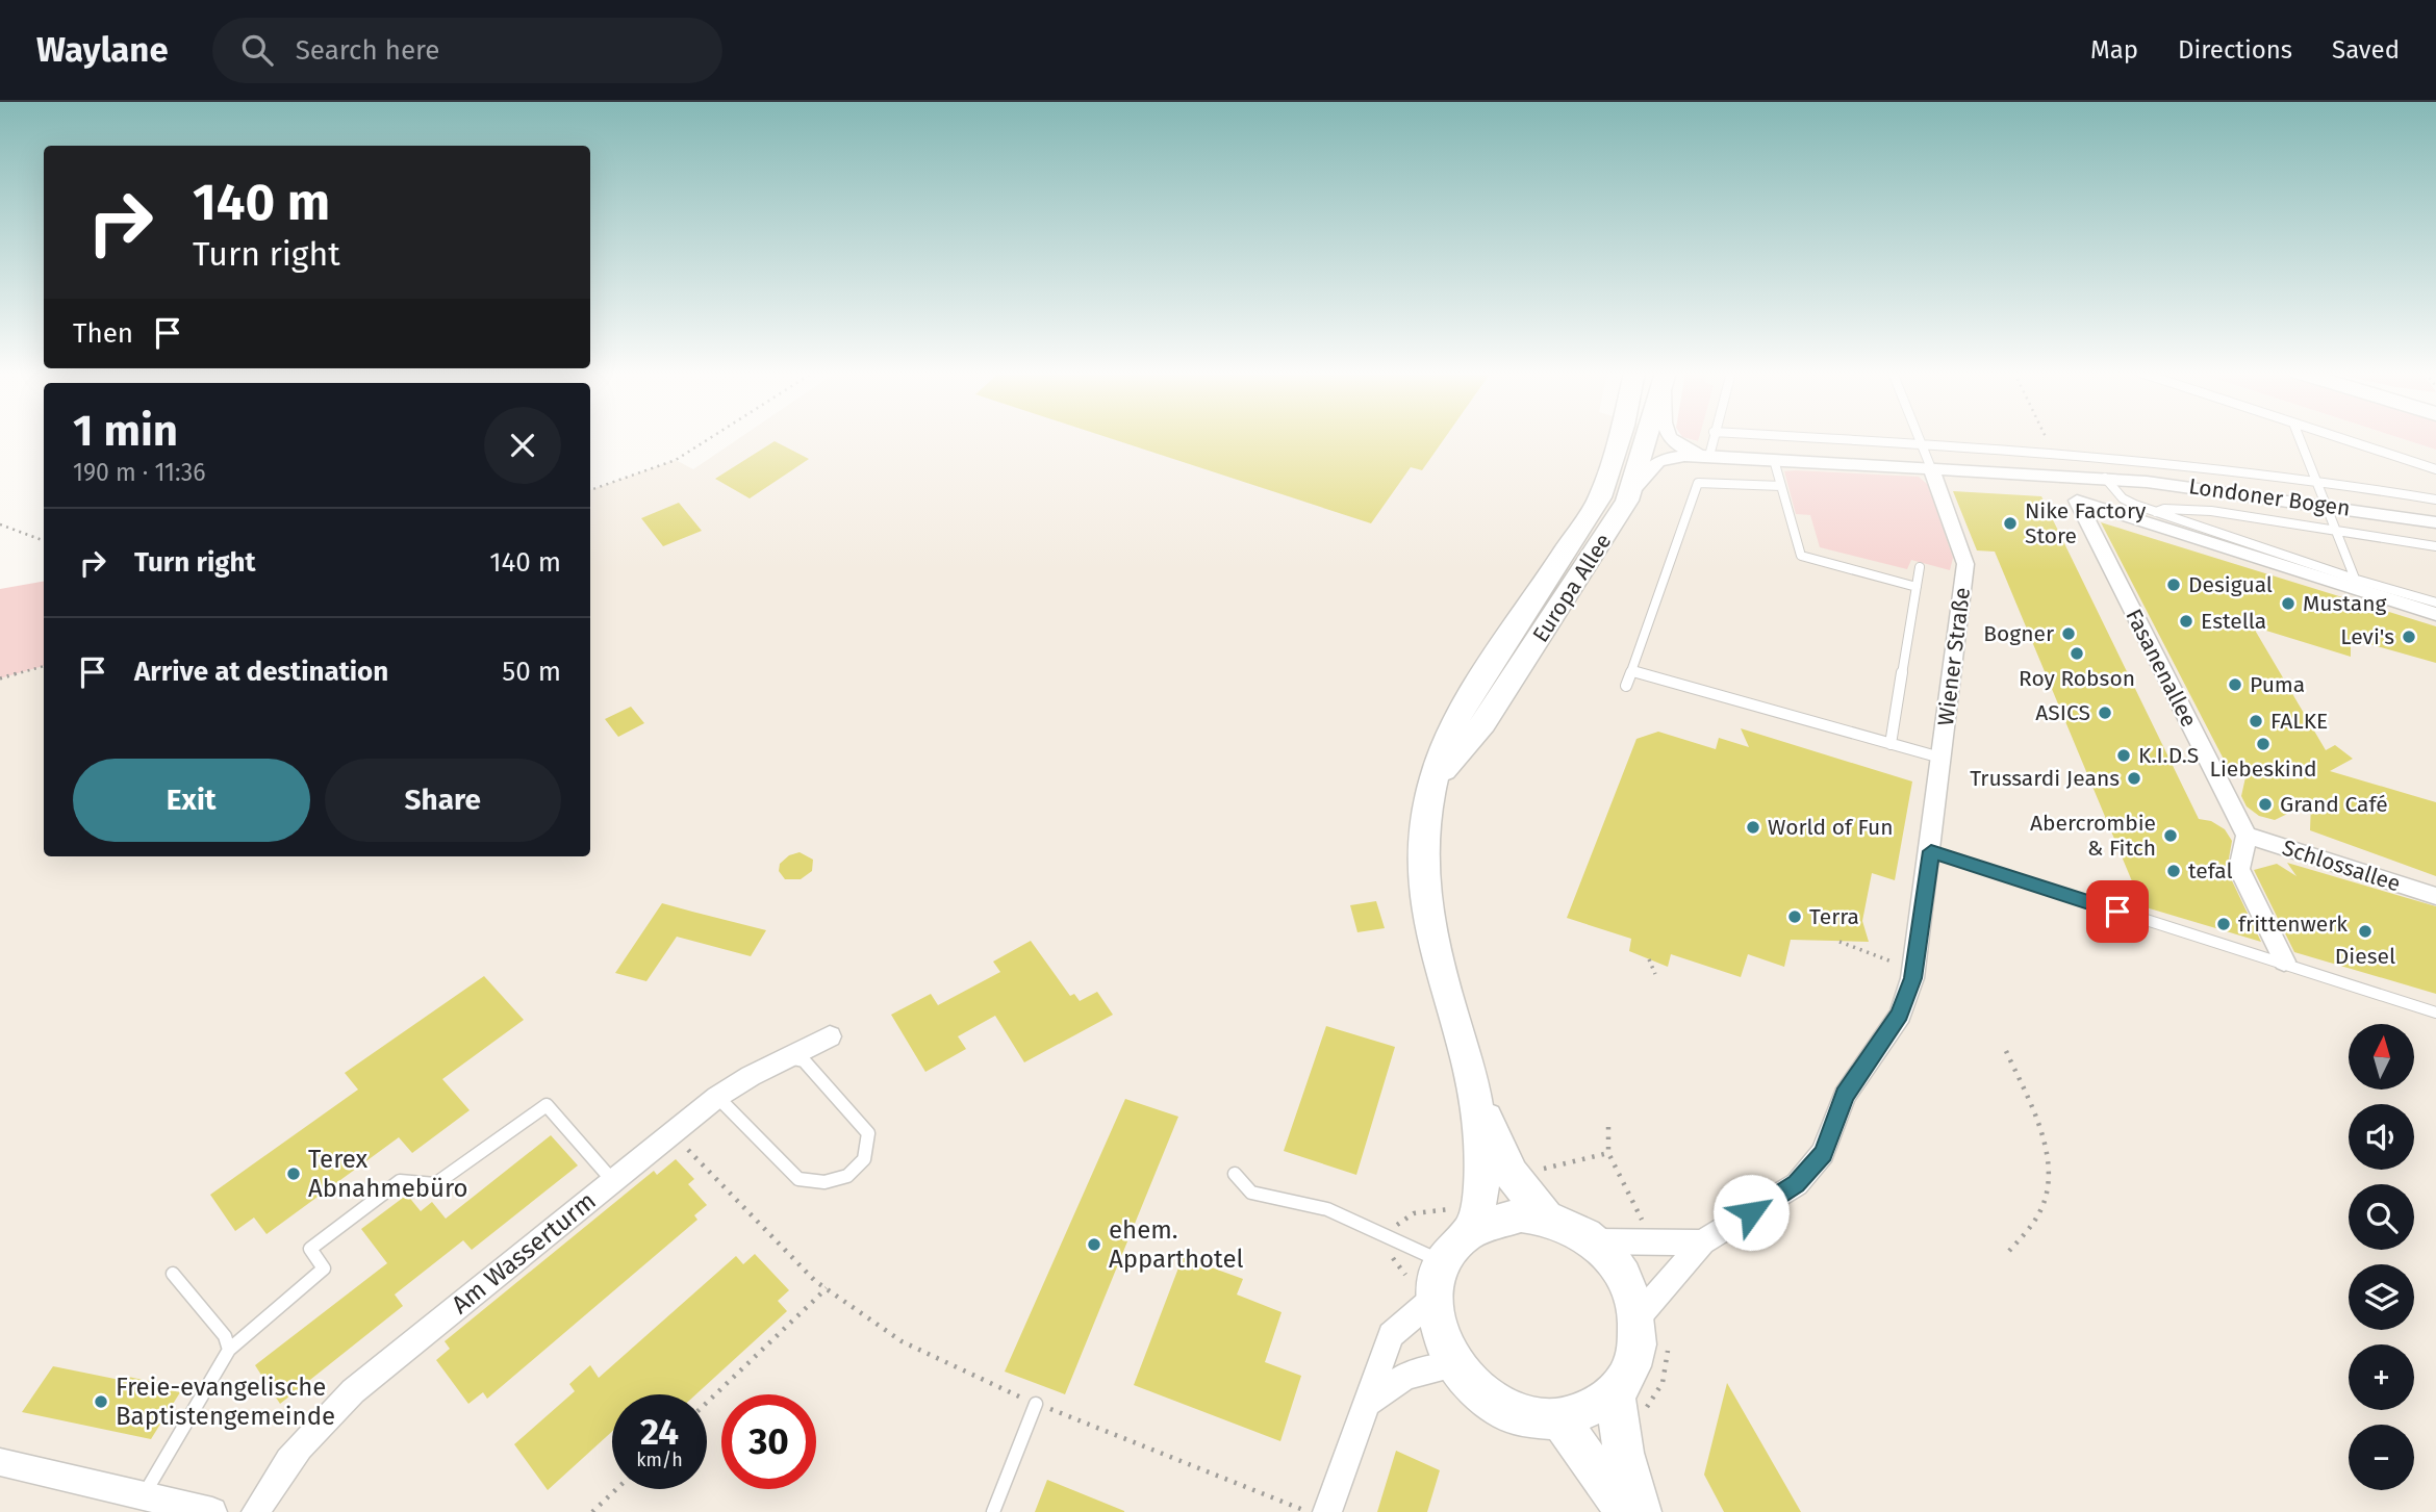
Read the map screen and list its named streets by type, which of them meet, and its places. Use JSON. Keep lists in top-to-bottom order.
{
  "streets": {
    "main road": ["Europa Allee"],
    "street": [
      "Londoner Bogen",
      "Wiener Straße",
      "Fasanenallee",
      "Schlossallee",
      "Am Wasserturm"
    ]
  },
  "crossings": [
    ["Londoner Bogen", "Europa Allee"],
    ["Londoner Bogen", "Wiener Straße"],
    ["Fasanenallee", "Schlossallee"]
  ],
  "places": [
    "Nike Factory Store",
    "Desigual",
    "Mustang",
    "Estella",
    "Bogner",
    "Levi's",
    "Roy Robson",
    "Puma",
    "ASICS",
    "FALKE",
    "Liebeskind",
    "K.I.D.S",
    "Trussardi Jeans",
    "Grand Café",
    "World of Fun",
    "Abercrombie & Fitch",
    "tefal",
    "Terra",
    "frittenwerk",
    "Diesel",
    "Terex Abnahmebüro",
    "ehem. Apparthotel",
    "Freie-evangelische Baptistengemeinde"
  ],
  "north": "top",
  "page": {
    "header": "Waylane",
    "search": "Search here",
    "nav": ["Map", "Directions", "Saved"],
    "turn": ["140 m", "Turn right"],
    "then": "Then",
    "heading": ["1 min", "190 m · 11:36"],
    "list": [
      {
        "name": "Turn right",
        "value": "140 m"
      },
      {
        "name": "Arrive at destination",
        "value": "50 m"
      }
    ],
    "buttons": ["Exit", "Share"],
    "map_buttons": ["+", "−"],
    "speed": "24 km/h",
    "limit": "30"
  }
}
